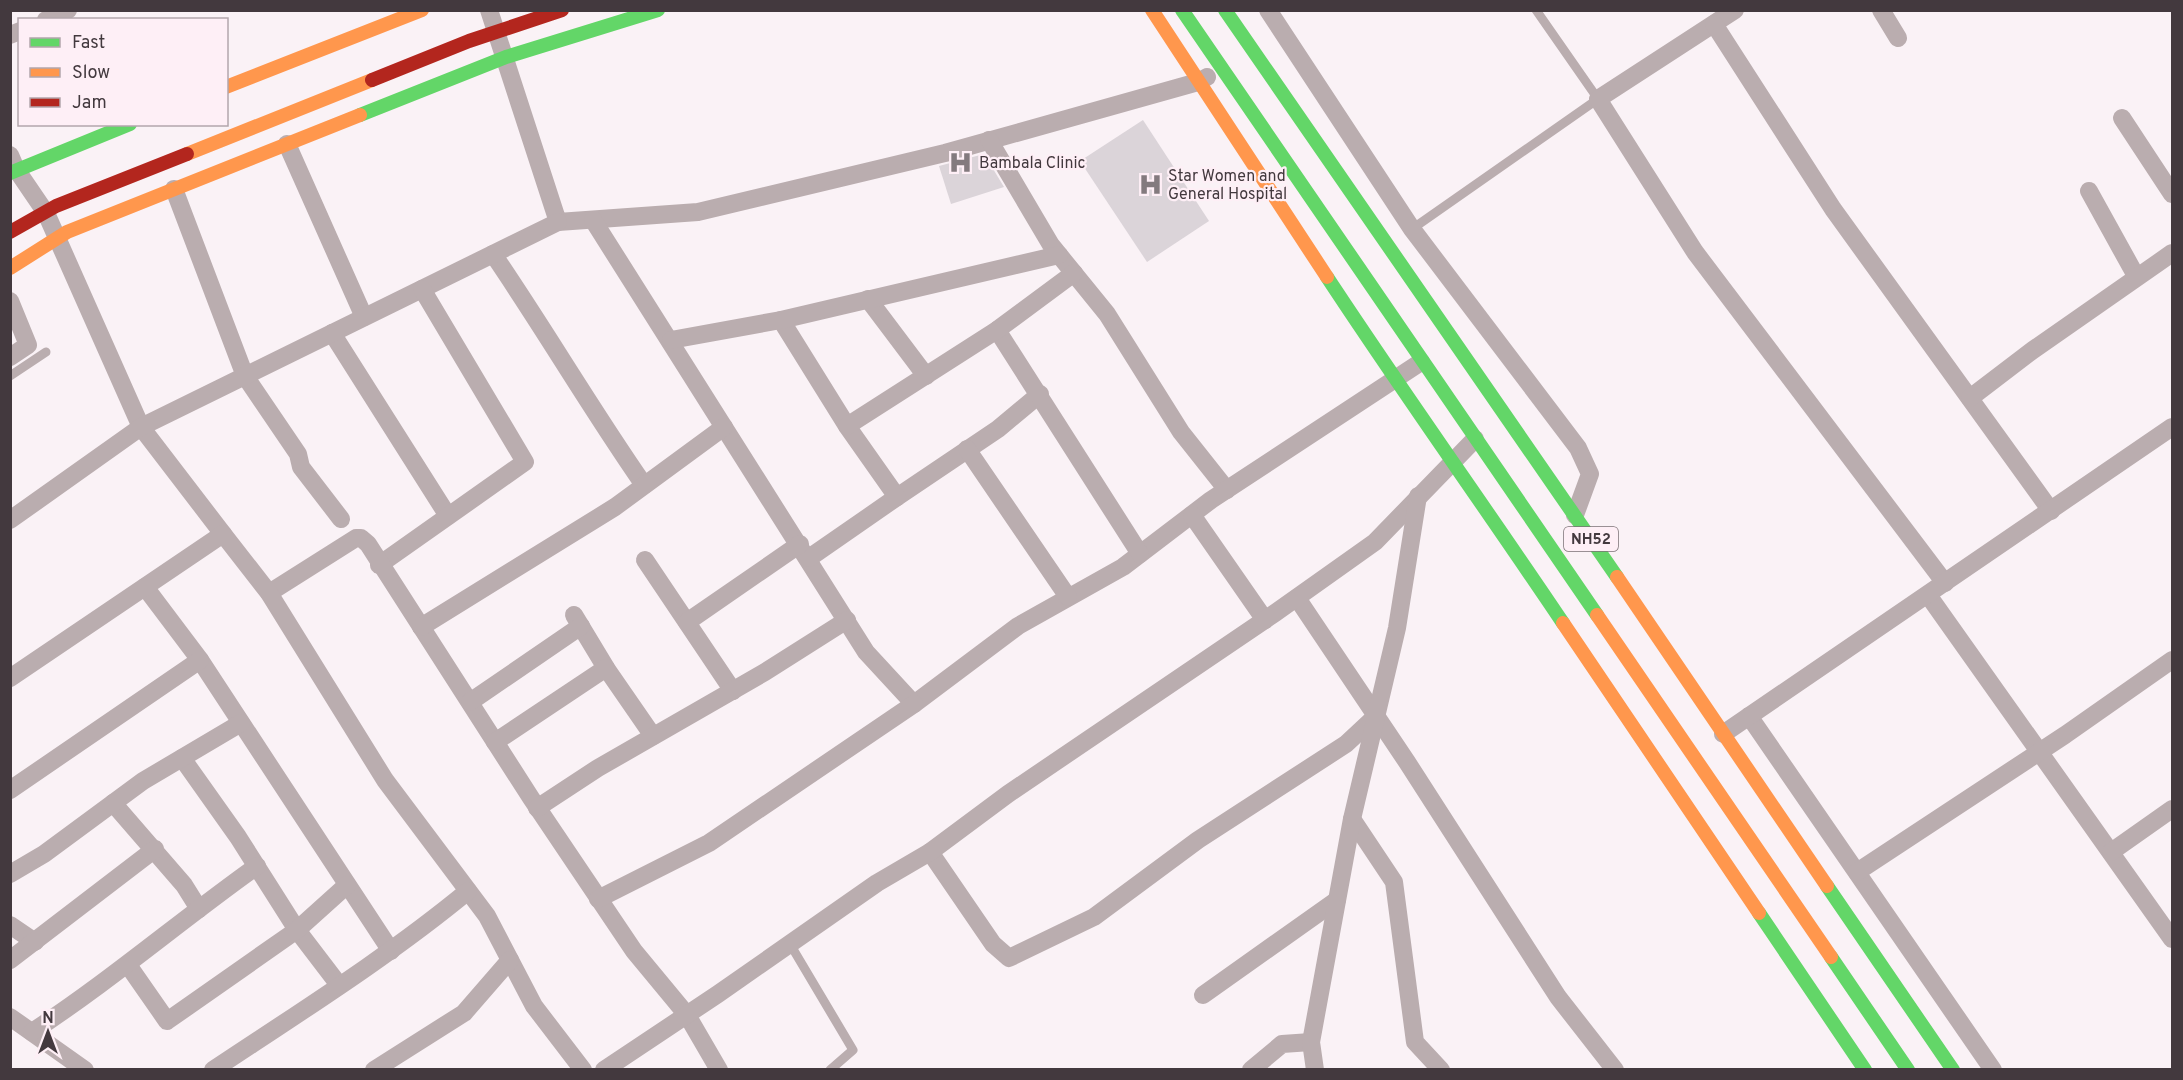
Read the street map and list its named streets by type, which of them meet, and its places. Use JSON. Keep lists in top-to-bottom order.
{
  "streets": {
    "main road": ["NH52"]
  },
  "places": {
    "hospital": ["Bambala Clinic", "Star Women and General Hospital"]
  },
  "legend": ["Fast", "Slow", "Jam"],
  "north": "top"
}
